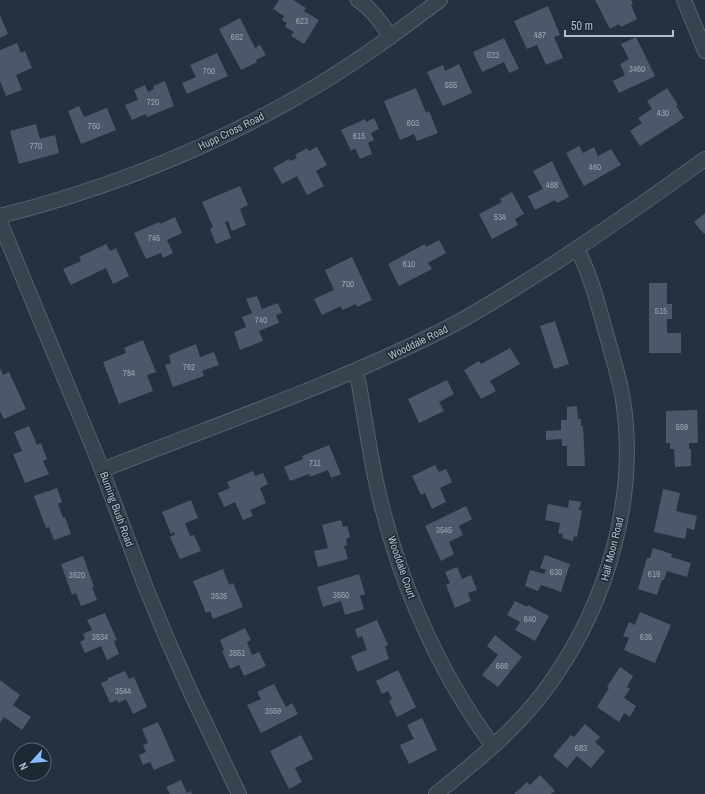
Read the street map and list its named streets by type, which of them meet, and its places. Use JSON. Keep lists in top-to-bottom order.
{
  "streets": {
    "street": [
      "Hupp Cross Road",
      "Wooddale Road",
      "Burning Bush Road",
      "Half Moon Road",
      "Wooddale Court"
    ]
  },
  "crossings": [
    ["Wooddale Road", "Burning Bush Road"],
    ["Wooddale Road", "Half Moon Road"],
    ["Wooddale Road", "Wooddale Court"],
    ["Half Moon Road", "Wooddale Court"]
  ],
  "house_numbers": [
    "623",
    "487",
    "652",
    "523",
    "3460",
    "700",
    "555",
    "720",
    "430",
    "603",
    "750",
    "615",
    "770",
    "460",
    "488",
    "534",
    "745",
    "610",
    "700",
    "515",
    "740",
    "762",
    "784",
    "559",
    "711",
    "3545",
    "630",
    "619",
    "3520",
    "3550",
    "3535",
    "640",
    "3534",
    "635",
    "3551",
    "668",
    "3544",
    "3559",
    "683"
  ],
  "scale_bar": "50 m",
  "north": "bottom left"
}
